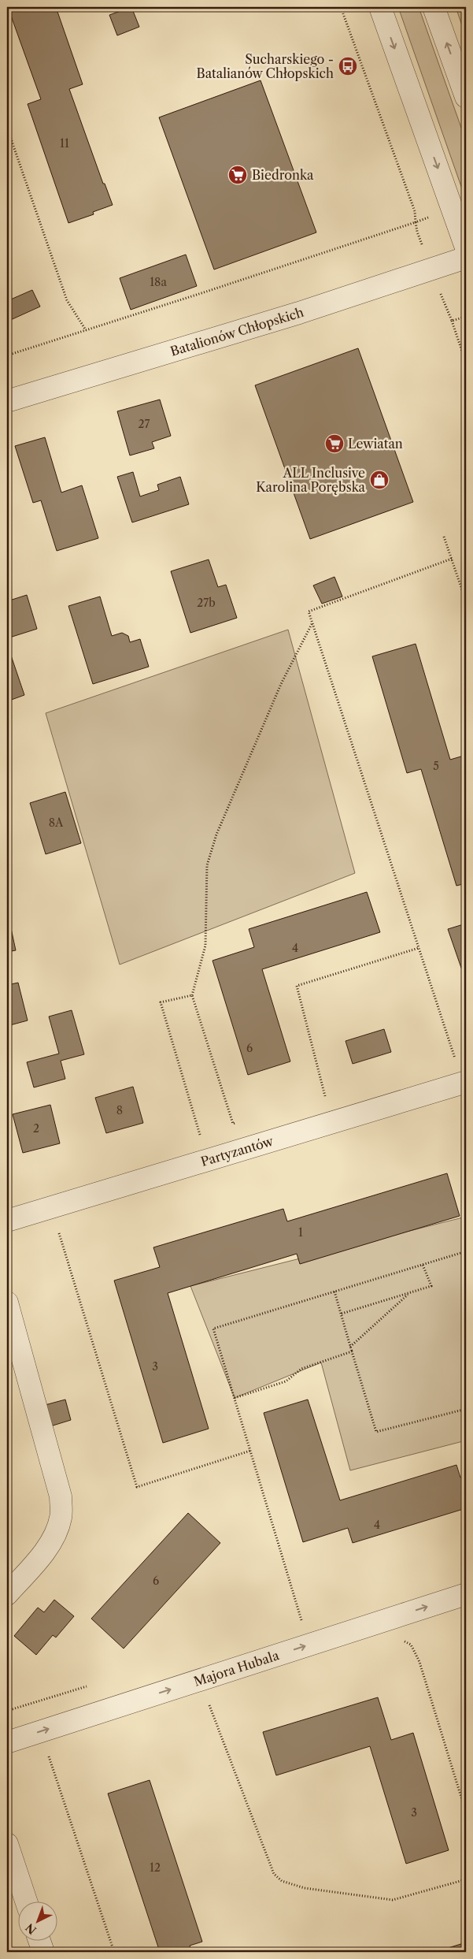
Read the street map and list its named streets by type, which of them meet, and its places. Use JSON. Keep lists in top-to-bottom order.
{
  "streets": {
    "street": ["Batalionów Chłopskich", "Partyzantów", "Majora Hubala"]
  },
  "one_way": ["Majora Hubala"],
  "places": {
    "bus stop": ["Sucharskiego - Batalianów Chłopskich"],
    "supermarket": ["Biedronka", "Lewiatan"],
    "shop": ["ALL Inclusive Karolina Porębska"]
  },
  "house_numbers": [
    "11",
    "18a",
    "27",
    "27b",
    "5",
    "8A",
    "4",
    "6",
    "8",
    "2",
    "1",
    "3",
    "4",
    "6",
    "3",
    "12"
  ],
  "north": "bottom left"
}
